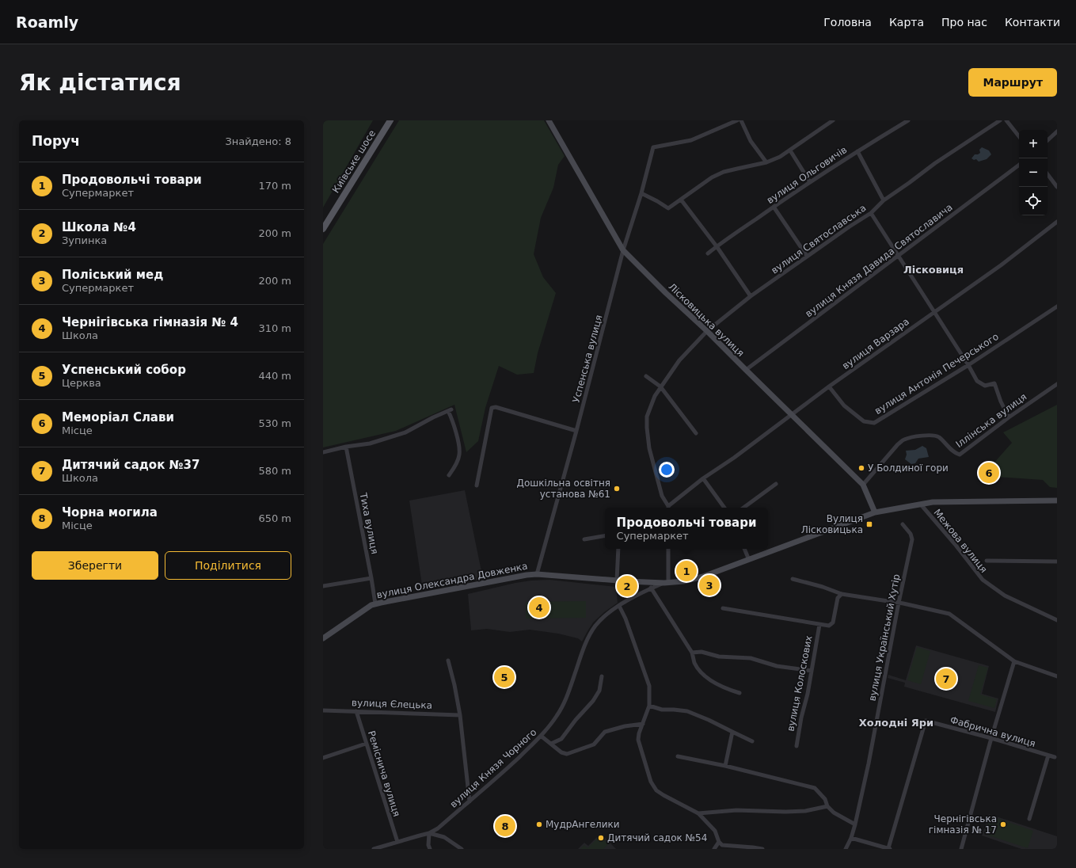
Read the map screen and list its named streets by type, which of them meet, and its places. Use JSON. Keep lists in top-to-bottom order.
{
  "streets": {
    "main road": ["Київське шосе", "Лісковицька вулиця", "вулиця Олександра Довженка"],
    "street": [
      "вулиця Ольговичів",
      "вулиця Святославська",
      "вулиця Князя Давида Святославича",
      "вулиця Варзара",
      "Успенська вулиця",
      "вулиця Антонія Печерського",
      "Іллінська вулиця",
      "Тиха вулиця",
      "Межова вулиця",
      "вулиця Український Хутір",
      "вулиця Колоскових",
      "вулиця Єлецька",
      "Фабрична вулиця",
      "вулиця Князя Чорного",
      "Реміснича вулиця"
    ]
  },
  "crossings": [
    ["вулиця Святославська", "Лісковицька вулиця"],
    ["вулиця Святославська", "вулиця Варзара"],
    ["вулиця Князя Давида Святославича", "Лісковицька вулиця"],
    ["Лісковицька вулиця", "вулиця Варзара"],
    ["Лісковицька вулиця", "Успенська вулиця"],
    ["Лісковицька вулиця", "Іллінська вулиця"],
    ["Лісковицька вулиця", "вулиця Олександра Довженка"],
    ["вулиця Варзара", "вулиця Антонія Печерського"],
    ["Успенська вулиця", "вулиця Олександра Довженка"],
    ["Тиха вулиця", "вулиця Олександра Довженка"],
    ["Межова вулиця", "вулиця Олександра Довженка"],
    ["вулиця Олександра Довженка", "вулиця Князя Чорного"],
    ["вулиця Єлецька", "Реміснича вулиця"],
    ["вулиця Князя Чорного", "Реміснича вулиця"]
  ],
  "districts": ["Лісковиця", "Холодні Яри"],
  "places": {
    "other": [
      "У Болдиної гори",
      "Дошкільна освітня установа №61",
      "МудрАнгелики",
      "Чернігівська гімназія № 17",
      "Дитячий садок №54"
    ],
    "transit": ["Вулиця Лісковицька"]
  },
  "page": {
    "header": "Roamly",
    "nav": [
      "Головна",
      "Карта",
      "Про нас",
      "Контакти"
    ],
    "buttons": [
      "Маршрут",
      ["Зберегти", "Поділитися"]
    ],
    "title": "Як дістатися",
    "heading": ["Поруч", "Знайдено: 8"],
    "map_buttons": ["+", "−"],
    "list": [
      {
        "mark": "1",
        "name": "Продовольчі товари",
        "note": "Супермаркет",
        "value": "170 m"
      },
      {
        "mark": "2",
        "name": "Школа №4",
        "note": "Зупинка",
        "value": "200 m"
      },
      {
        "mark": "3",
        "name": "Поліський мед",
        "note": "Супермаркет",
        "value": "200 m"
      },
      {
        "mark": "4",
        "name": "Чернігівська гімназія № 4",
        "note": "Школа",
        "value": "310 m"
      },
      {
        "mark": "5",
        "name": "Успенський собор",
        "note": "Церква",
        "value": "440 m"
      },
      {
        "mark": "6",
        "name": "Меморіал Слави",
        "note": "Місце",
        "value": "530 m"
      },
      {
        "mark": "7",
        "name": "Дитячий садок №37",
        "note": "Школа",
        "value": "580 m"
      },
      {
        "mark": "8",
        "name": "Чорна могила",
        "note": "Місце",
        "value": "650 m"
      }
    ],
    "pins": [
      "6",
      "1",
      "3",
      "2",
      "4",
      "5",
      "7",
      "8"
    ],
    "popup": ["Продовольчі товари", "Супермаркет"]
  }
}
